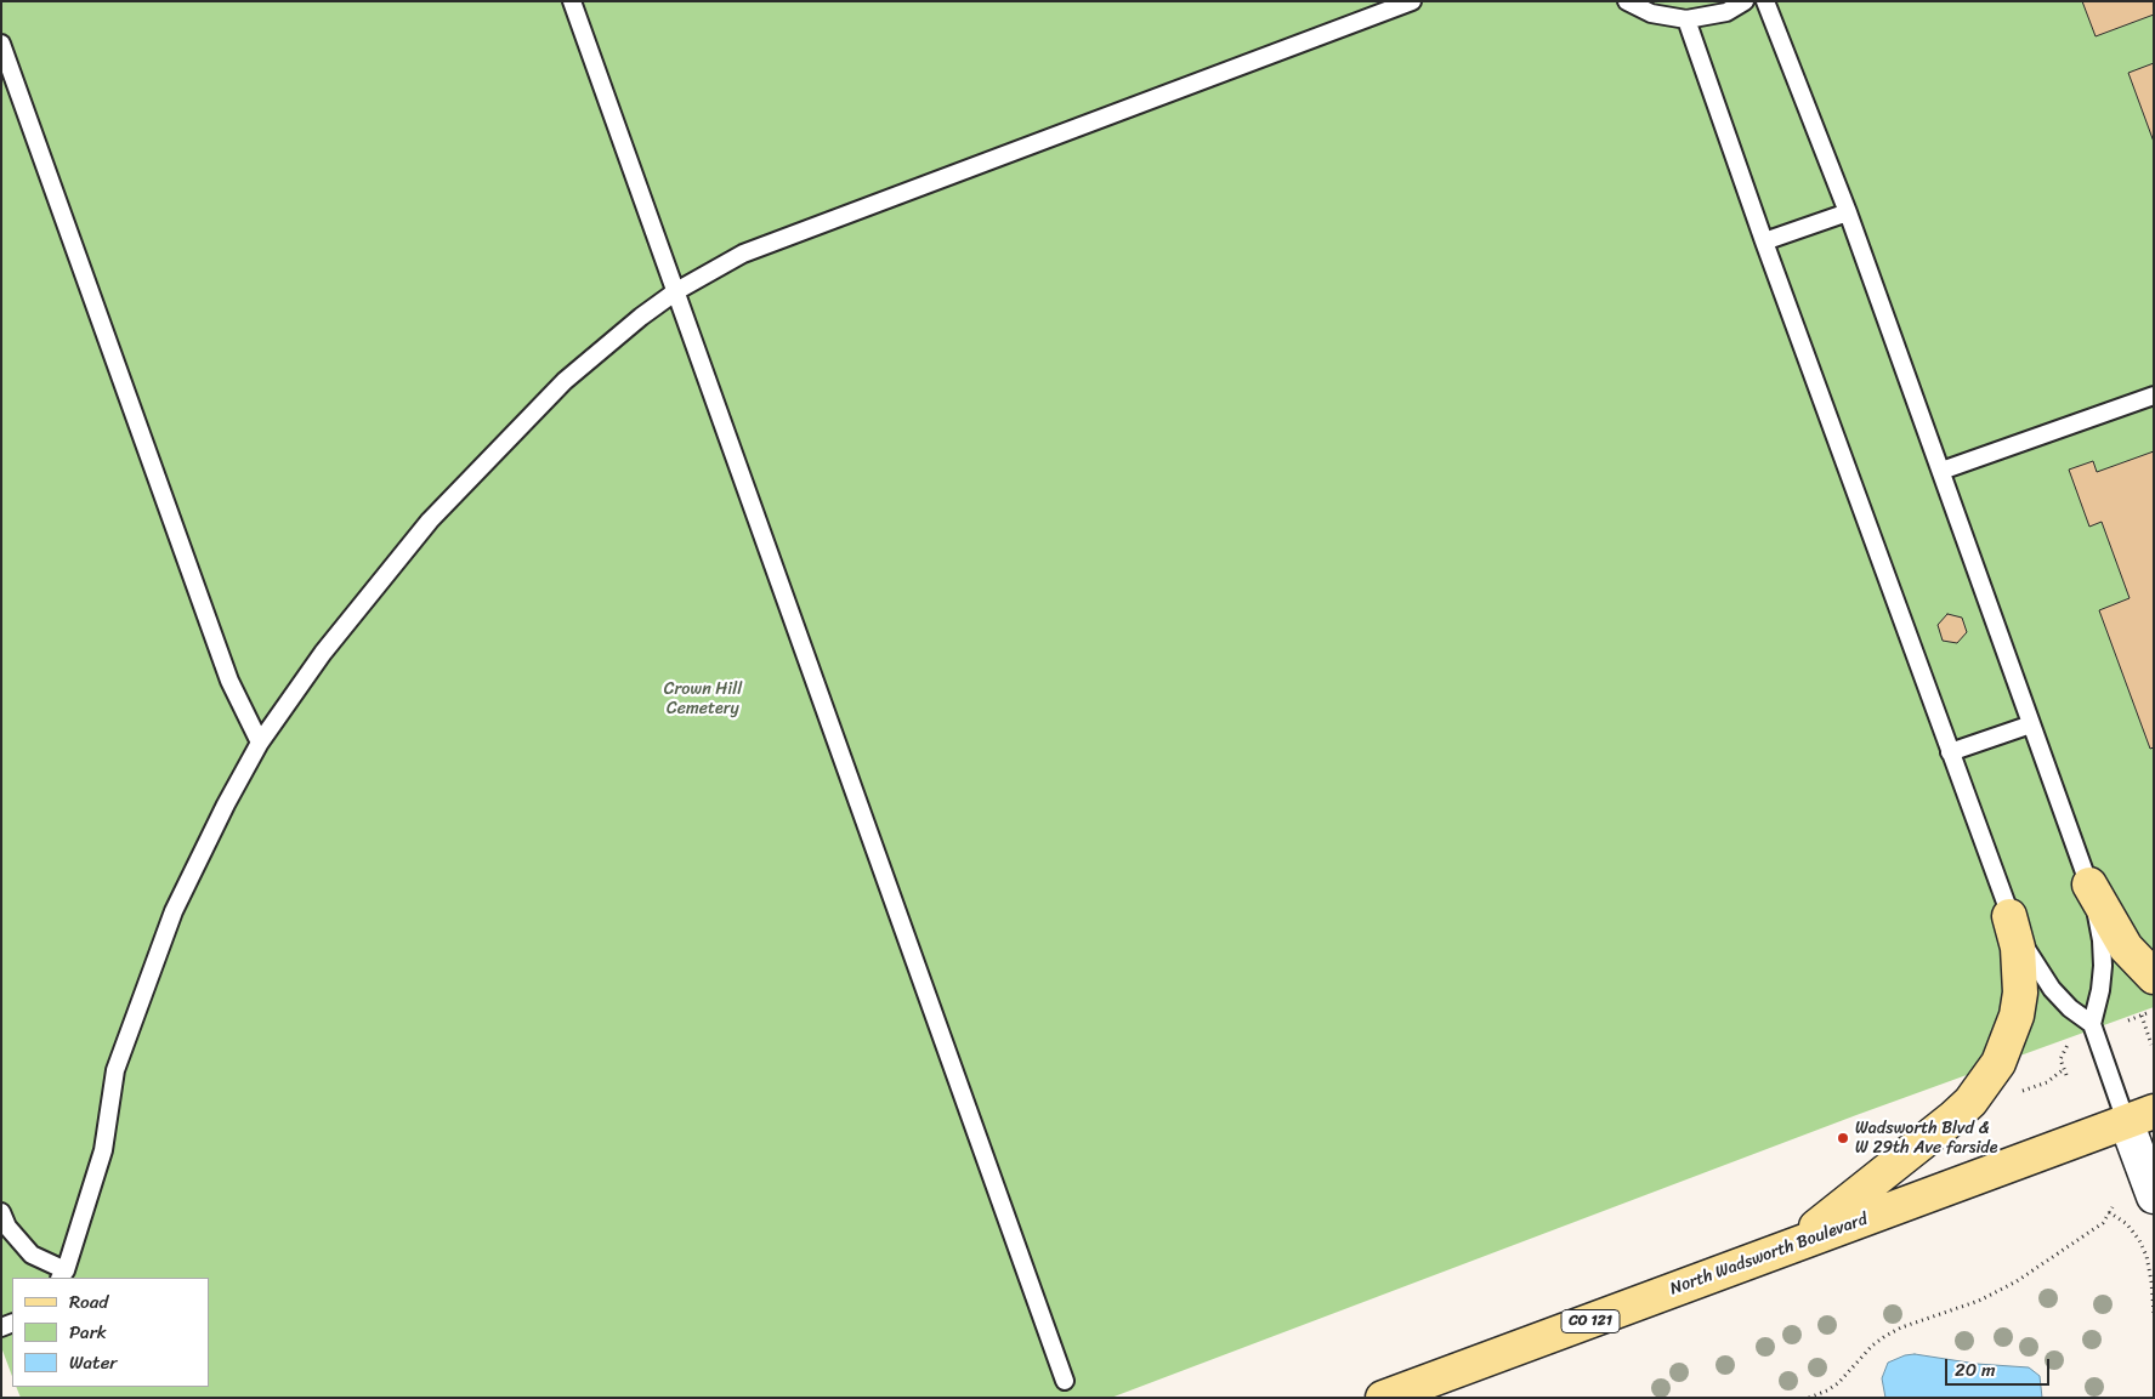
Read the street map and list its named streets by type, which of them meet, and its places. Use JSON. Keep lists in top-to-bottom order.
{
  "streets": {
    "main road": ["North Wadsworth Boulevard", "CO 121"]
  },
  "parks": ["Crown Hill Cemetery"],
  "places": ["Wadsworth Blvd & W 29th Ave farside"],
  "legend": ["Road", "Park", "Water"],
  "scale_bar": "20 m"
}
